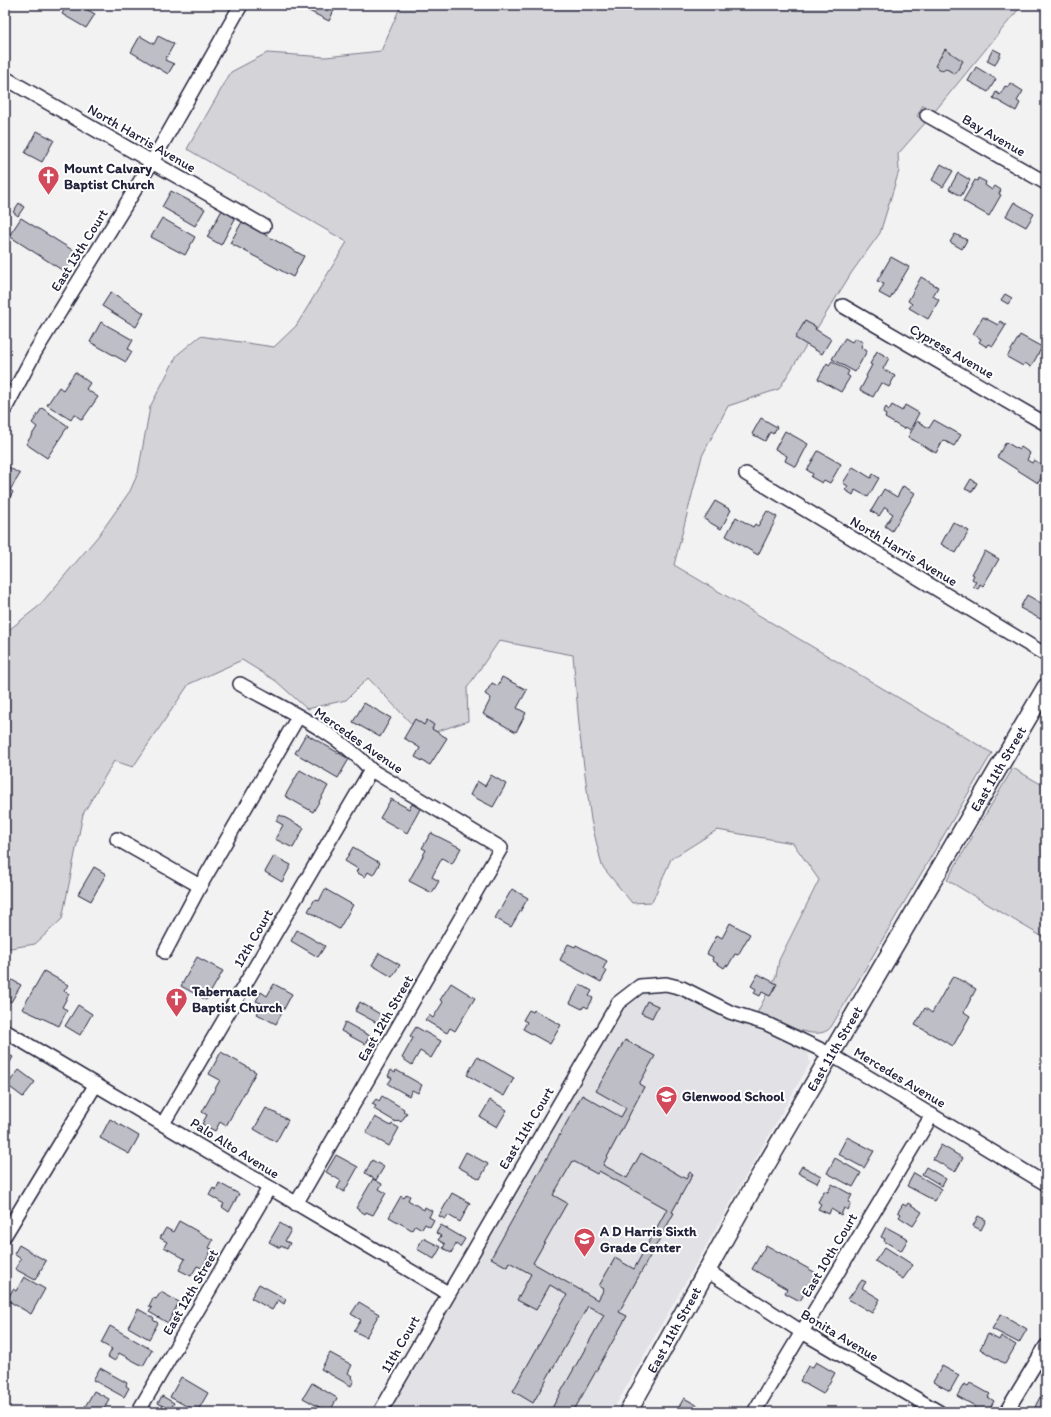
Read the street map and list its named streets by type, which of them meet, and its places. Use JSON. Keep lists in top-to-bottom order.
{
  "streets": {
    "main road": ["East 11th Street"],
    "street": [
      "Bay Avenue",
      "North Harris Avenue",
      "East 13th Court",
      "Cypress Avenue",
      "Mercedes Avenue",
      "12th Court",
      "East 12th Street",
      "East 11th Court",
      "Palo Alto Avenue",
      "East 10th Court",
      "Bonita Avenue",
      "11th Court"
    ]
  },
  "crossings": [
    ["North Harris Avenue", "East 13th Court"],
    ["Mercedes Avenue", "East 11th Street"],
    ["Mercedes Avenue", "12th Court"],
    ["Mercedes Avenue", "East 12th Street"],
    ["Mercedes Avenue", "East 11th Court"],
    ["Mercedes Avenue", "East 10th Court"],
    ["East 11th Street", "Bonita Avenue"],
    ["12th Court", "Palo Alto Avenue"],
    ["East 12th Street", "Palo Alto Avenue"],
    ["East 11th Court", "Palo Alto Avenue"],
    ["East 11th Court", "11th Court"],
    ["Palo Alto Avenue", "11th Court"],
    ["East 10th Court", "Bonita Avenue"]
  ],
  "places": {
    "church": ["Mount Calvary Baptist Church", "Tabernacle Baptist Church"],
    "school or university": ["Glenwood School", "A D Harris Sixth Grade Center"]
  }
}
